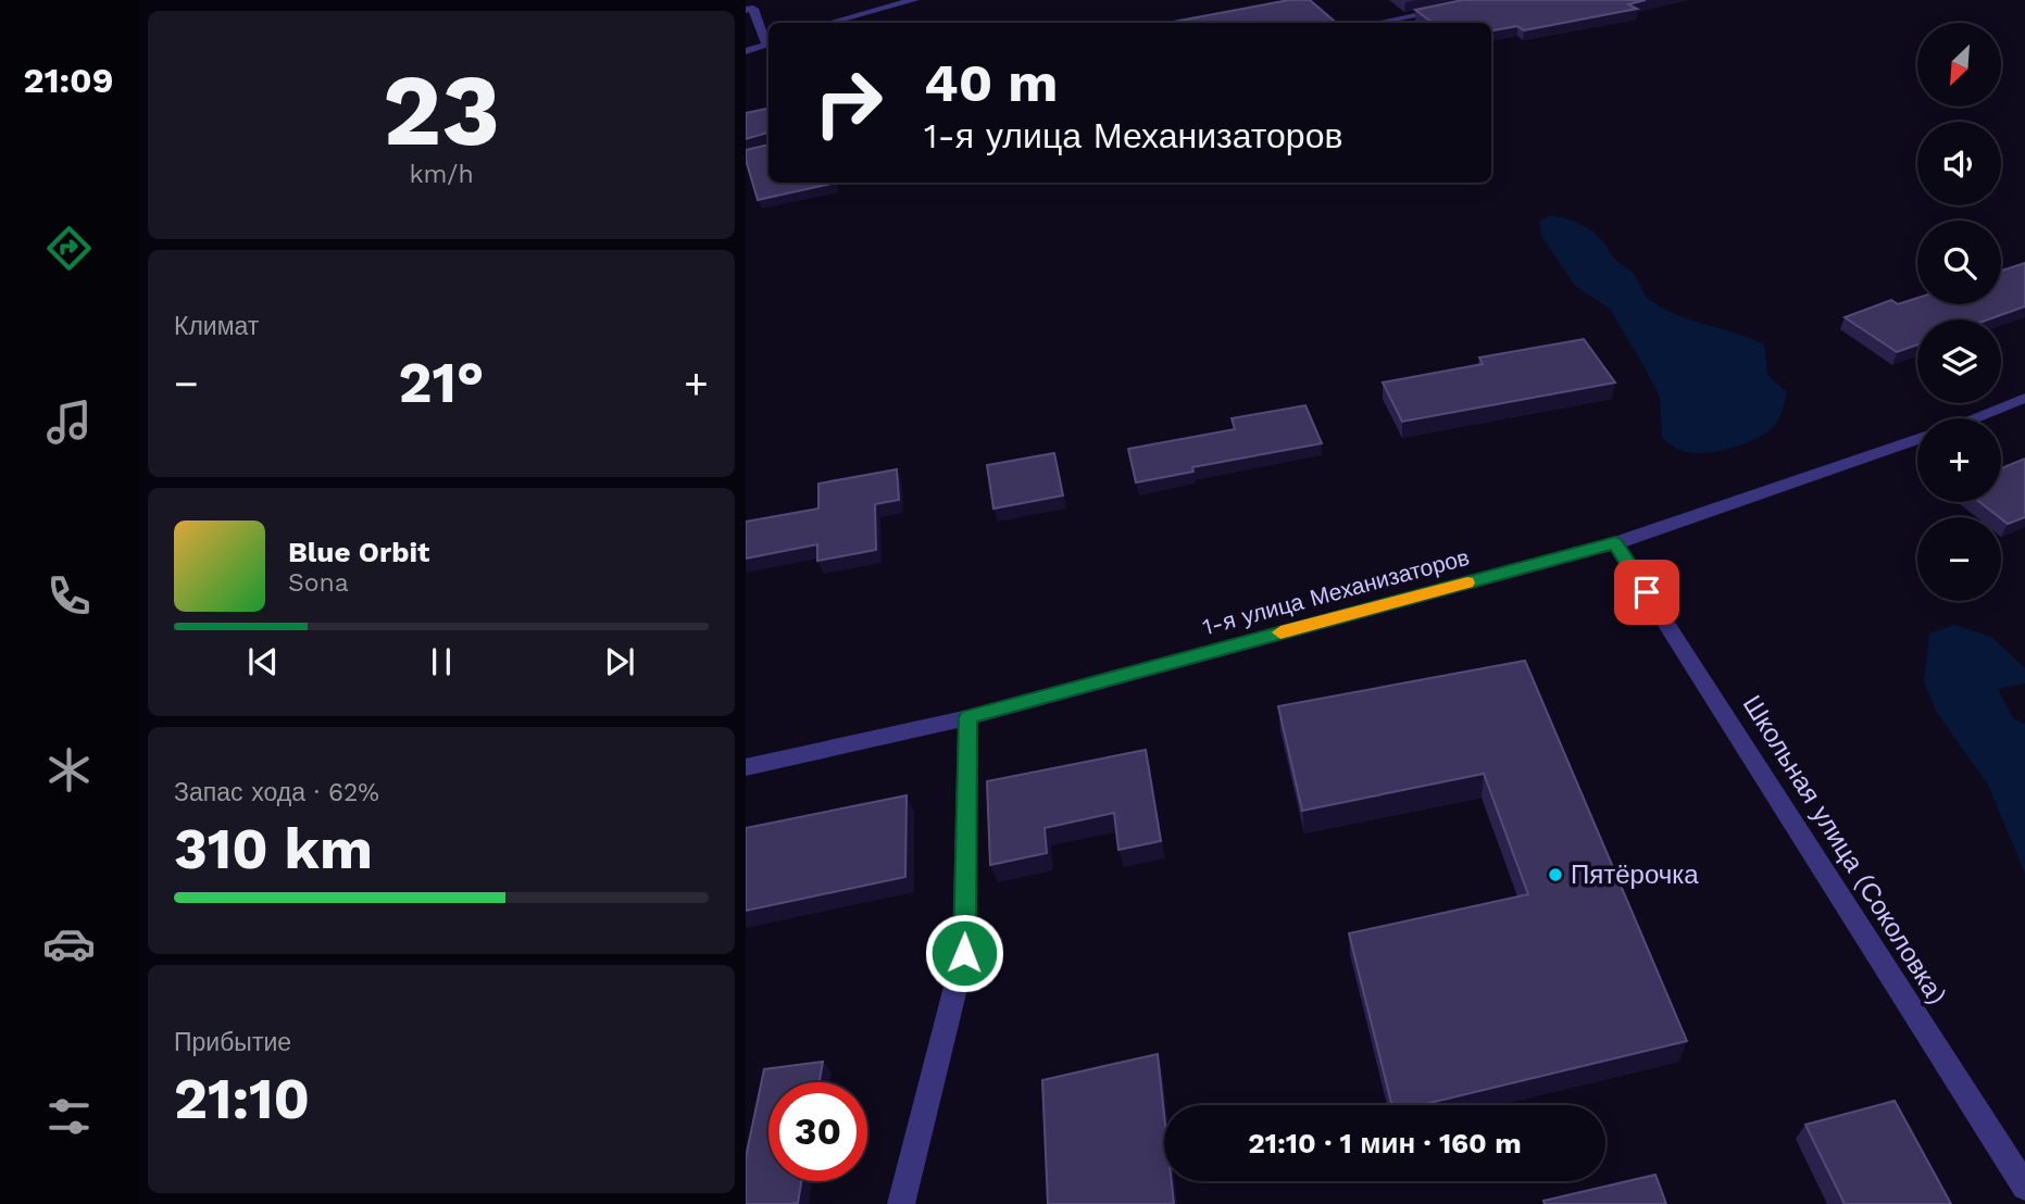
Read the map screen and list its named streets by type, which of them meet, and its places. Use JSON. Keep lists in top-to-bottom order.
{
  "streets": {
    "street": ["1-я улица Механизаторов", "Школьная улица (Соколовка)"]
  },
  "crossings": [
    ["1-я улица Механизаторов", "Школьная улица (Соколовка)"]
  ],
  "places": ["Пятёрочка"],
  "north": "bottom left",
  "page": {
    "tabs": "21:09",
    "tile": [
      ["23", "km/h"],
      "Климат",
      ["Запас хода · 62%", "310 km"],
      ["Прибытие", "21:10"]
    ],
    "map_buttons": ["+", "−"],
    "turn": ["40 m", "1-я улица Механизаторов"],
    "heat": ["−", "21°", "+"],
    "song": ["Blue Orbit", "Sona"],
    "limit": "30",
    "trip": "21:10 · 1 мин · 160 m"
  }
}
